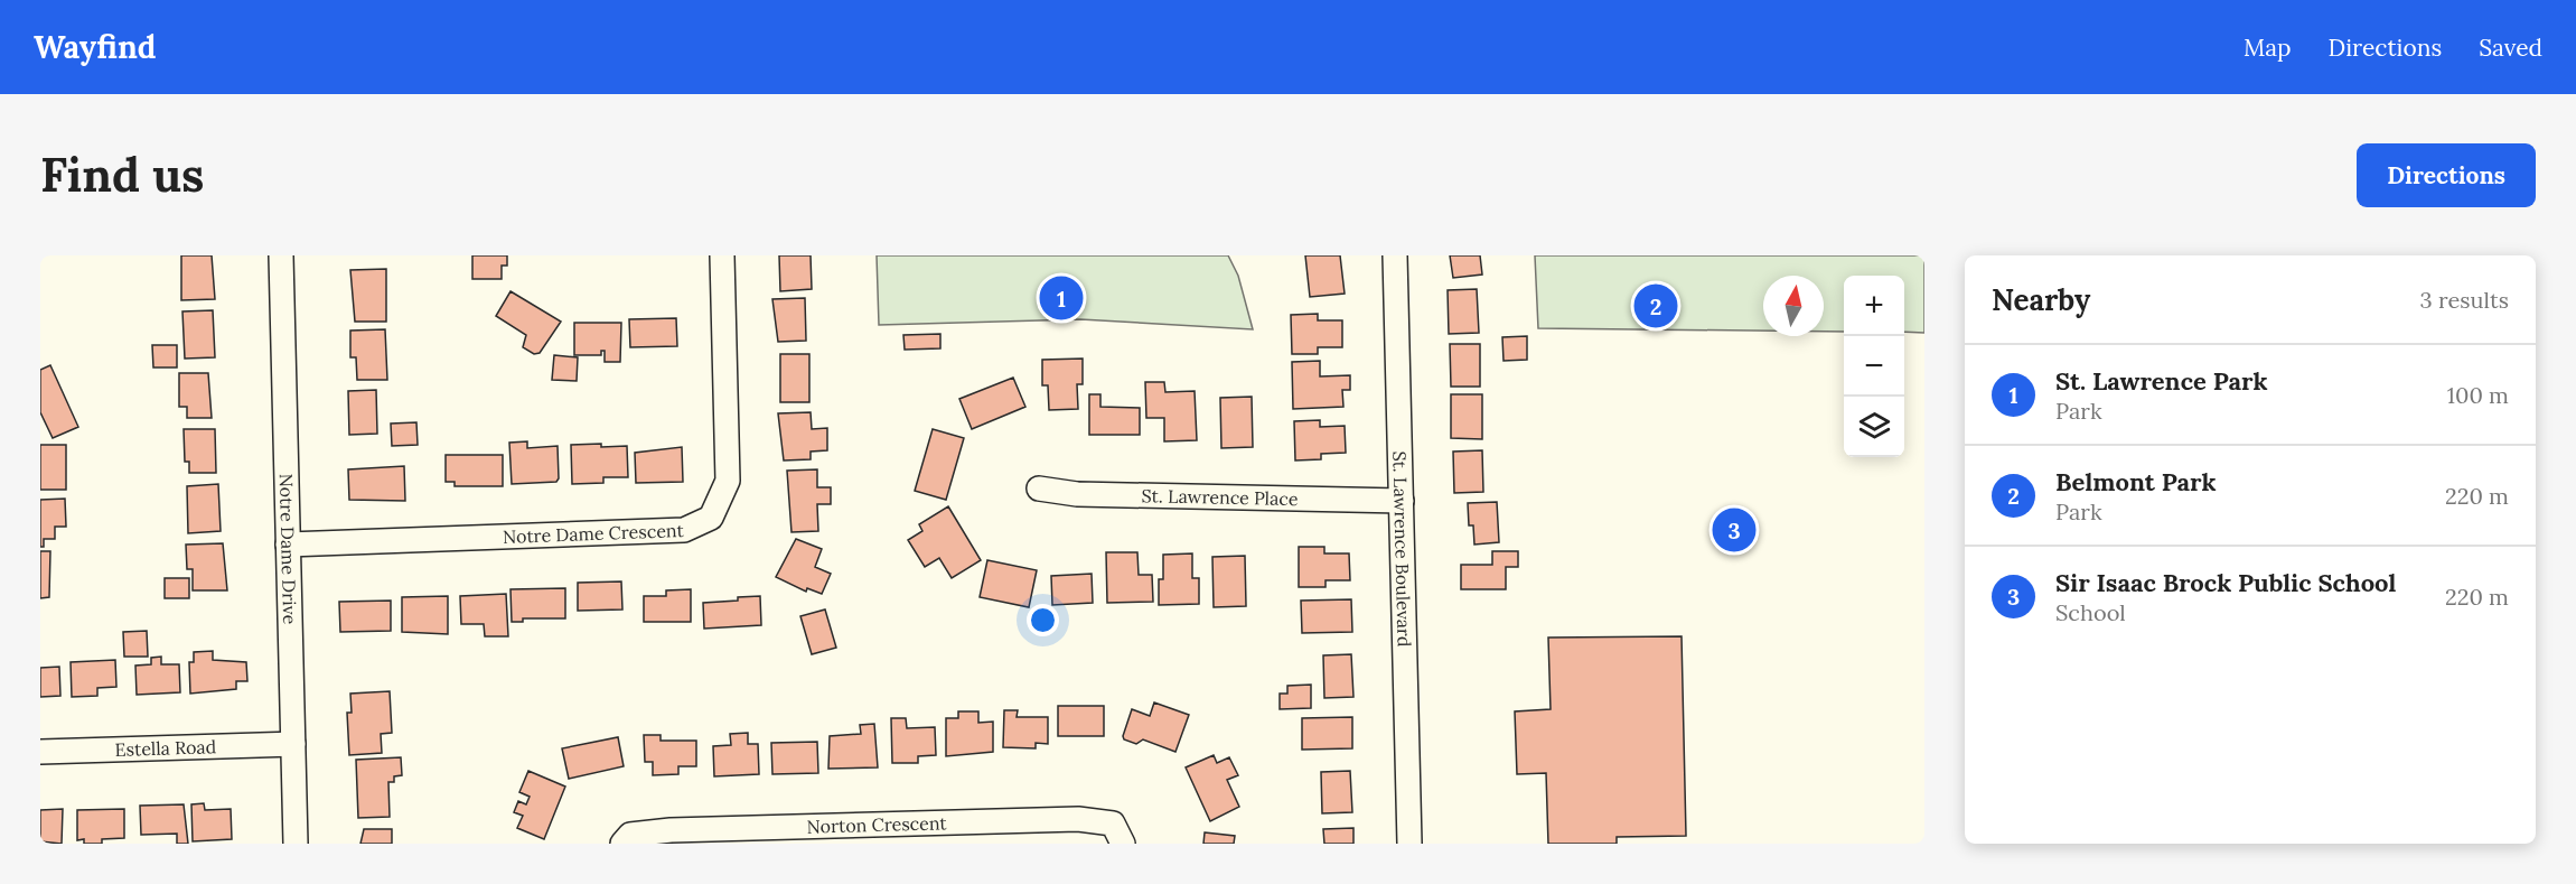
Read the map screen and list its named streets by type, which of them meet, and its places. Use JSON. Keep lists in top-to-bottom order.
{
  "streets": {
    "street": [
      "St. Lawrence Place",
      "Notre Dame Crescent",
      "Notre Dame Drive",
      "St. Lawrence Boulevard",
      "Estella Road",
      "Norton Crescent"
    ]
  },
  "crossings": [
    ["St. Lawrence Place", "St. Lawrence Boulevard"],
    ["Notre Dame Crescent", "Notre Dame Drive"],
    ["Notre Dame Drive", "Estella Road"]
  ],
  "north": "top",
  "page": {
    "header": "Wayfind",
    "nav": ["Map", "Directions", "Saved"],
    "buttons": "Directions",
    "title": "Find us",
    "heading": ["Nearby", "3 results"],
    "pins": ["1", "2", "3"],
    "map_buttons": ["+", "−"],
    "list": [
      {
        "mark": "1",
        "name": "St. Lawrence Park",
        "note": "Park",
        "value": "100 m"
      },
      {
        "mark": "2",
        "name": "Belmont Park",
        "note": "Park",
        "value": "220 m"
      },
      {
        "mark": "3",
        "name": "Sir Isaac Brock Public School",
        "note": "School",
        "value": "220 m"
      }
    ]
  }
}
